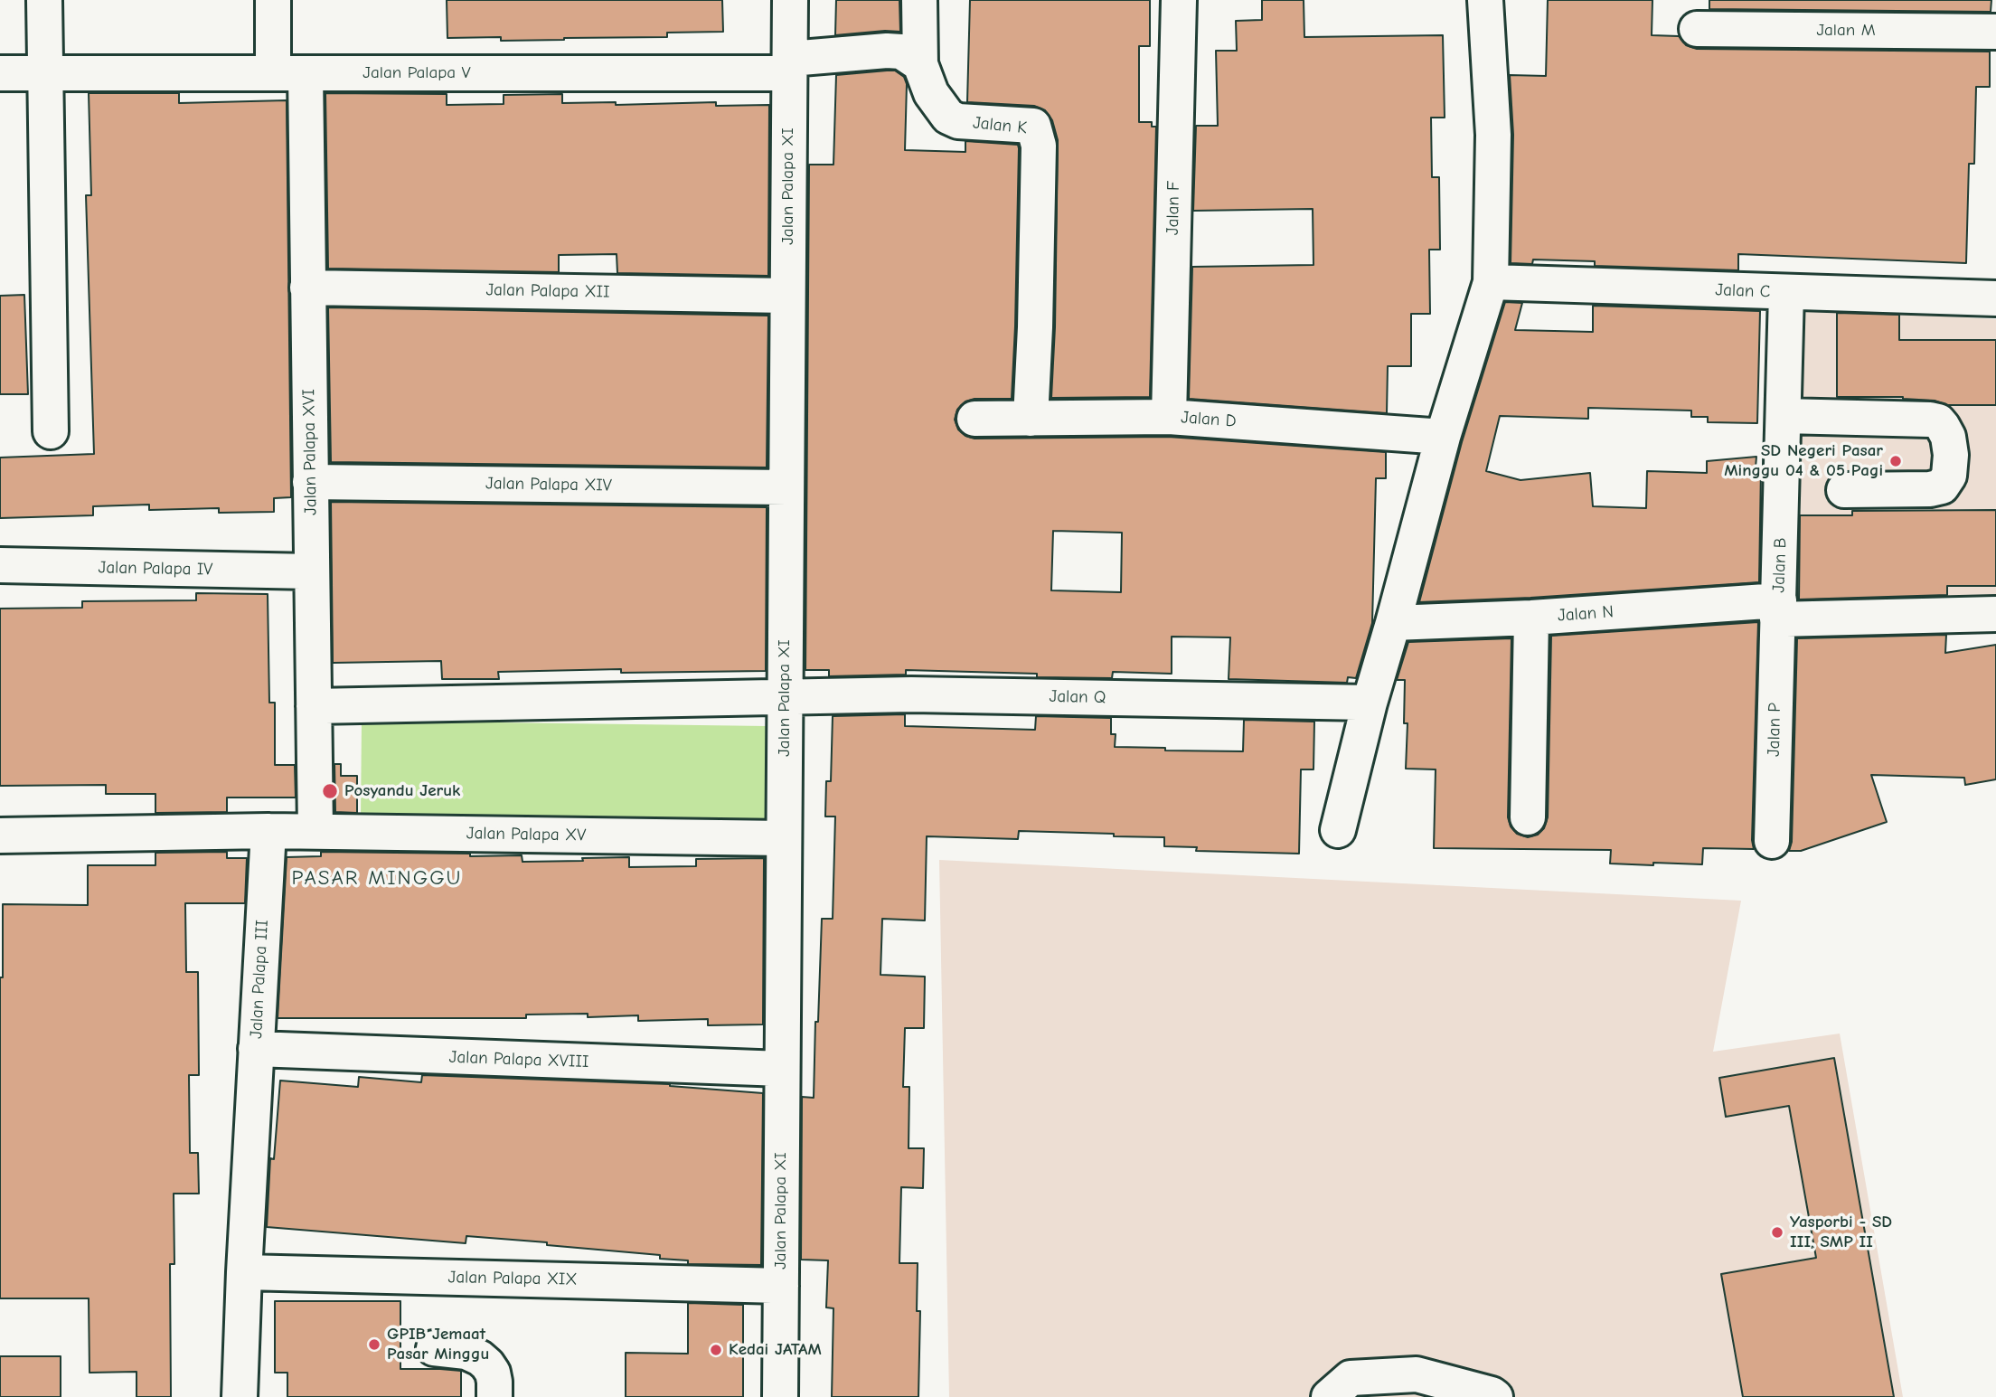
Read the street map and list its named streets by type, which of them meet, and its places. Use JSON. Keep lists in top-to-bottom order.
{
  "streets": {
    "street": [
      "Jalan M",
      "Jalan Palapa V",
      "Jalan K",
      "Jalan Palapa XI",
      "Jalan F",
      "Jalan Palapa XII",
      "Jalan C",
      "Jalan D",
      "Jalan Palapa XVI",
      "Jalan Palapa XIV",
      "Jalan B",
      "Jalan Palapa IV",
      "Jalan N",
      "Jalan Q",
      "Jalan P",
      "Jalan Palapa XV",
      "Jalan Palapa III",
      "Jalan Palapa XVIII",
      "Jalan Palapa XIX"
    ]
  },
  "crossings": [
    ["Jalan Palapa V", "Jalan Palapa XI"],
    ["Jalan Palapa V", "Jalan Palapa XVI"],
    ["Jalan K", "Jalan D"],
    ["Jalan Palapa XI", "Jalan Palapa XII"],
    ["Jalan Palapa XI", "Jalan Palapa XIV"],
    ["Jalan Palapa XI", "Jalan Q"],
    ["Jalan Palapa XI", "Jalan Palapa XV"],
    ["Jalan Palapa XI", "Jalan Palapa XVIII"],
    ["Jalan Palapa XI", "Jalan Palapa XIX"],
    ["Jalan F", "Jalan D"],
    ["Jalan Palapa XII", "Jalan Palapa XVI"],
    ["Jalan C", "Jalan B"],
    ["Jalan Palapa XVI", "Jalan Palapa XIV"],
    ["Jalan Palapa XVI", "Jalan Palapa IV"],
    ["Jalan Palapa XVI", "Jalan Palapa XV"],
    ["Jalan B", "Jalan N"],
    ["Jalan B", "Jalan P"],
    ["Jalan N", "Jalan P"],
    ["Jalan Palapa XV", "Jalan Palapa III"],
    ["Jalan Palapa III", "Jalan Palapa XVIII"],
    ["Jalan Palapa III", "Jalan Palapa XIX"]
  ],
  "districts": ["PASAR MINGGU"],
  "places": [
    "SD Negeri Pasar Minggu 04 & 05 Pagi",
    "Posyandu Jeruk",
    "Yasporbi - SD III, SMP II",
    "GPIB Jemaat Pasar Minggu",
    "Kedai JATAM"
  ]
}
